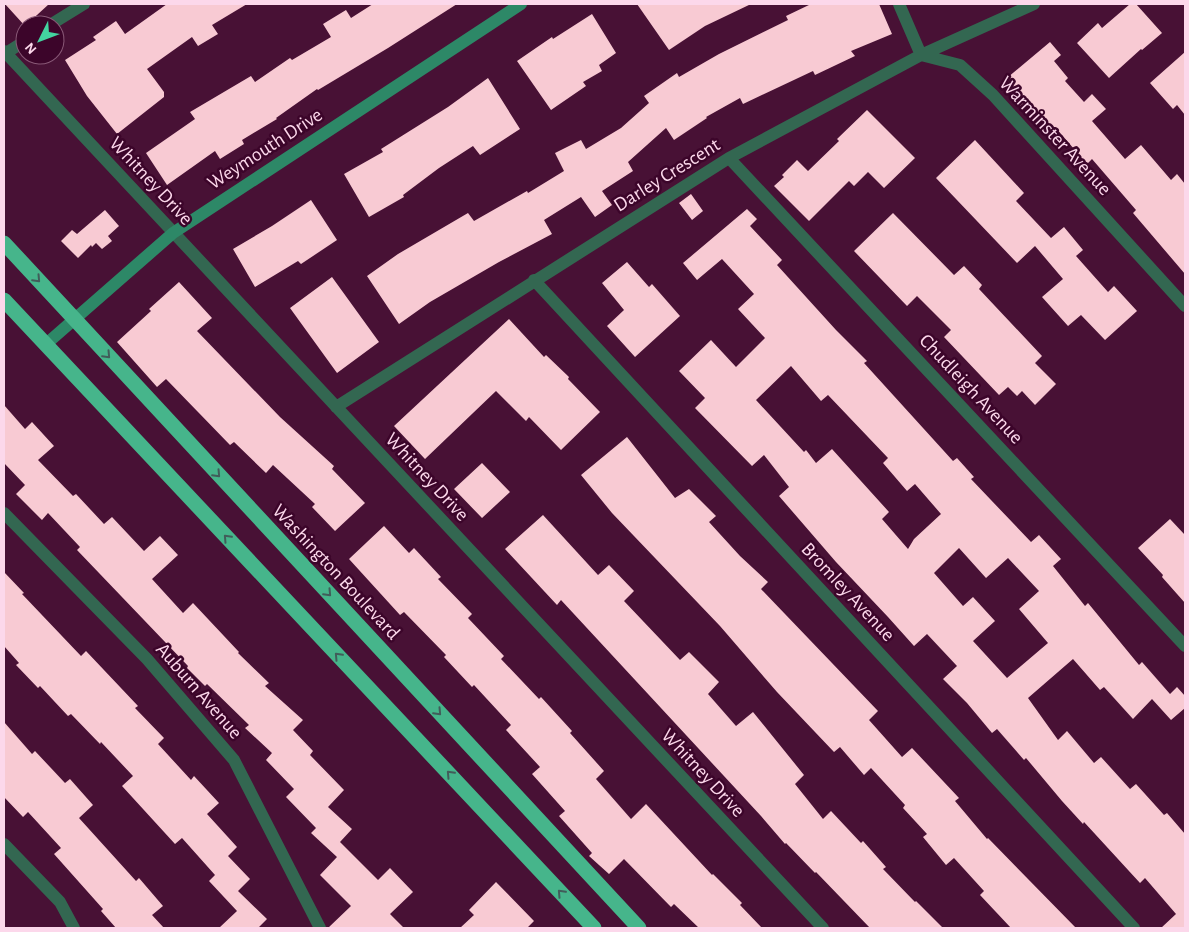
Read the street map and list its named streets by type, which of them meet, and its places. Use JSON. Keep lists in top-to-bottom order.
{
  "streets": {
    "highway": ["Washington Boulevard"],
    "street": [
      "Warminster Avenue",
      "Weymouth Drive",
      "Darley Crescent",
      "Whitney Drive",
      "Chudleigh Avenue",
      "Bromley Avenue",
      "Auburn Avenue"
    ]
  },
  "crossings": [
    ["Warminster Avenue", "Darley Crescent"],
    ["Weymouth Drive", "Whitney Drive"],
    ["Weymouth Drive", "Washington Boulevard"],
    ["Darley Crescent", "Whitney Drive"],
    ["Darley Crescent", "Chudleigh Avenue"],
    ["Darley Crescent", "Bromley Avenue"]
  ],
  "north": "bottom left"
}
